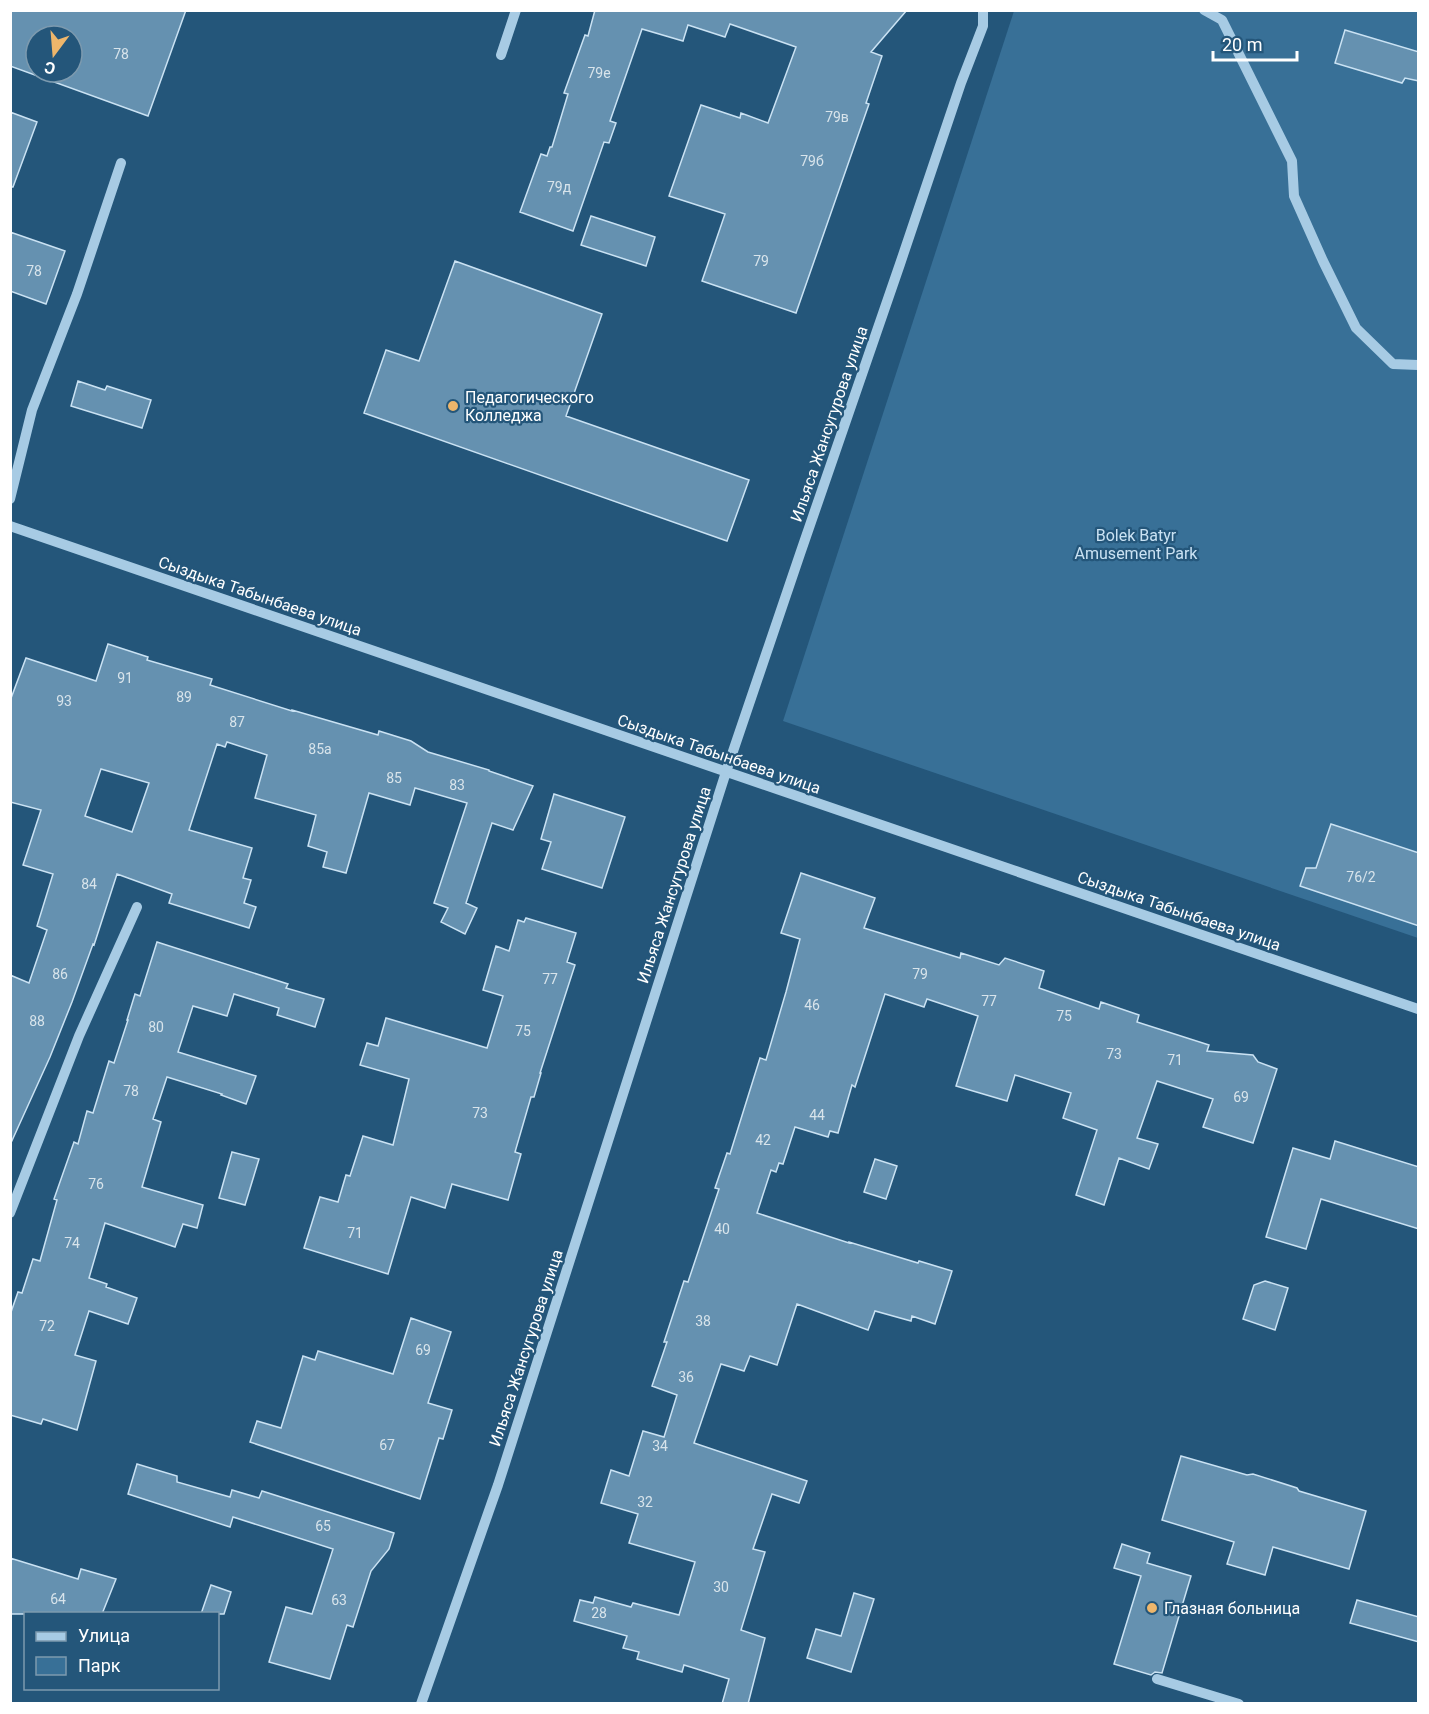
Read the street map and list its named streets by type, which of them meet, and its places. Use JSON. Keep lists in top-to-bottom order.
{
  "streets": {
    "street": ["Ильяса Жансугурова улица", "Сыздыка Табынбаева улица"]
  },
  "crossings": [
    ["Ильяса Жансугурова улица", "Сыздыка Табынбаева улица"]
  ],
  "parks": ["Bolek Batyr Amusement Park"],
  "places": ["Педагогического Колледжа", "Глазная больница"],
  "house_numbers": [
    "78",
    "79е",
    "79в",
    "79б",
    "79д",
    "79",
    "78",
    "91",
    "89",
    "93",
    "87",
    "85а",
    "85",
    "83",
    "76/2",
    "84",
    "86",
    "79",
    "77",
    "77",
    "46",
    "75",
    "88",
    "80",
    "75",
    "73",
    "71",
    "78",
    "69",
    "73",
    "44",
    "42",
    "76",
    "40",
    "71",
    "74",
    "38",
    "72",
    "69",
    "36",
    "67",
    "34",
    "32",
    "65",
    "30",
    "64",
    "63",
    "28"
  ],
  "legend": ["Улица", "Парк"],
  "scale_bar": "20 m",
  "north": "bottom"
}
